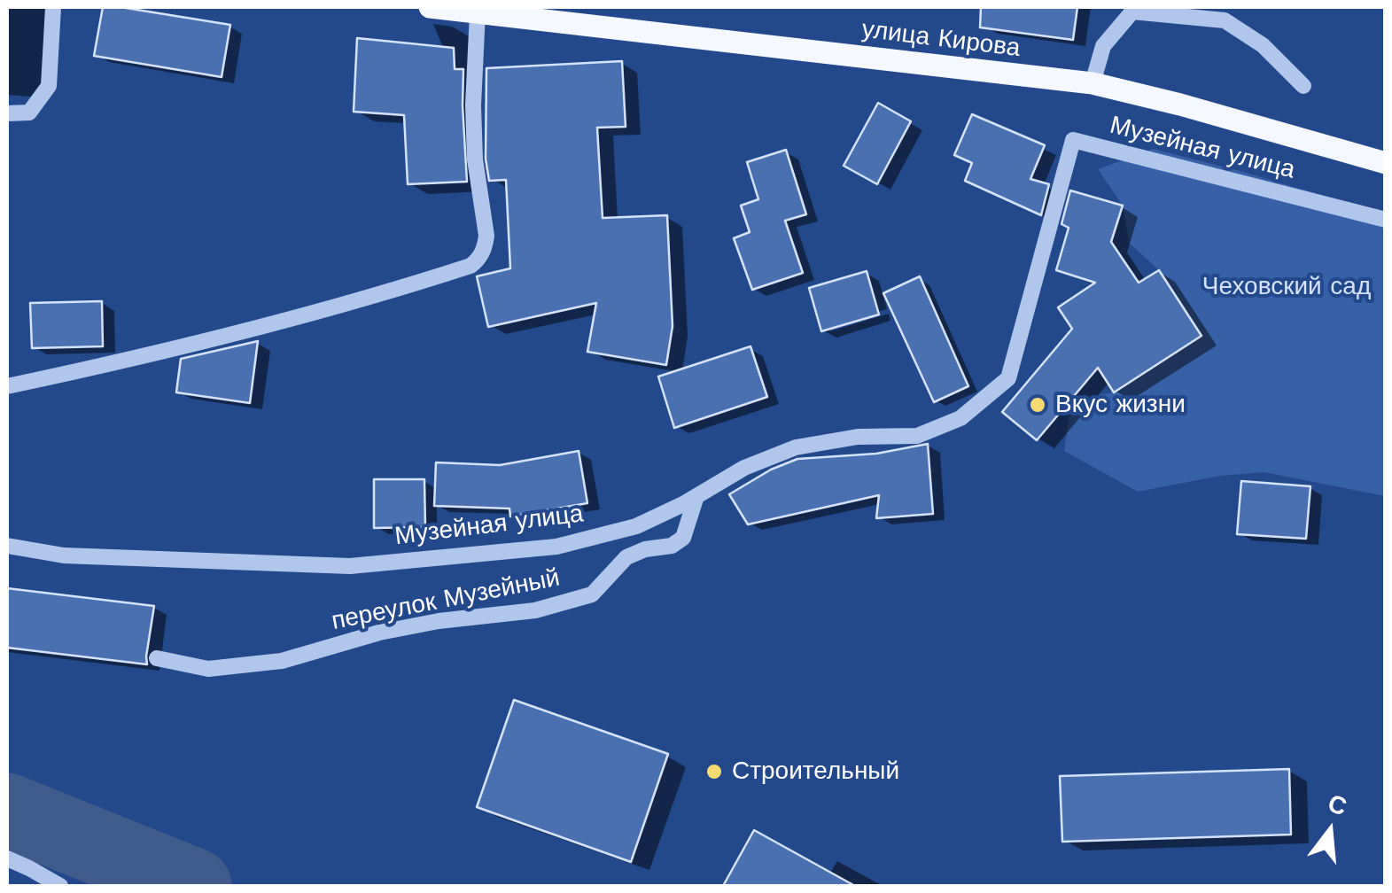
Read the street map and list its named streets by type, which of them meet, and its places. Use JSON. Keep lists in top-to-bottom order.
{
  "streets": {
    "main road": ["улица Кирова"],
    "street": ["Музейная улица", "переулок Музейный"]
  },
  "crossings": [
    ["Музейная улица", "переулок Музейный"]
  ],
  "parks": ["Чеховский сад"],
  "places": ["Вкус жизни", "Строительный"],
  "north": "top"
}
